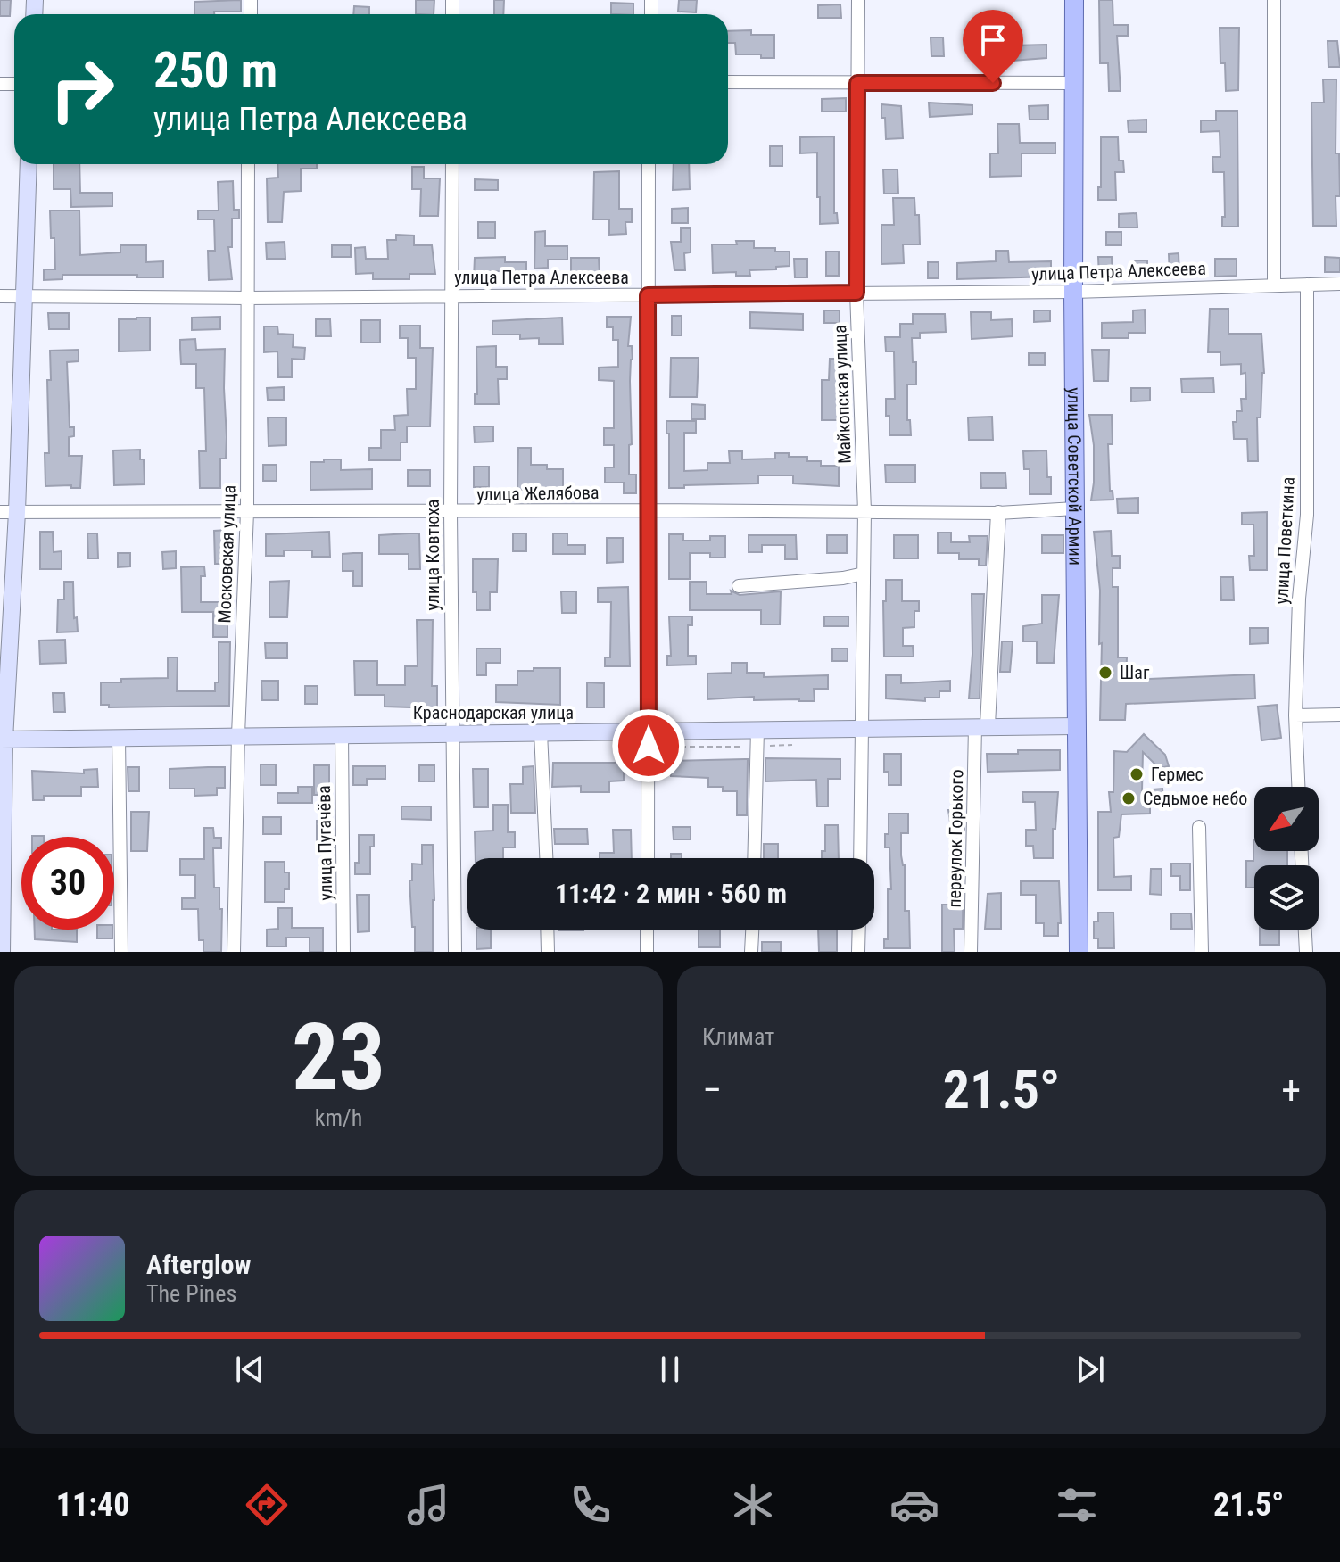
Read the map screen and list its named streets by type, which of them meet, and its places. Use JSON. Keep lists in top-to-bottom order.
{
  "streets": {
    "main road": ["улица Советской Армии", "Краснодарская улица"],
    "street": [
      "улица Петра Алексеева",
      "Майкопская улица",
      "улица Желябова",
      "улица Поветкина",
      "Московская улица",
      "улица Ковтюха",
      "переулок Горького",
      "улица Пугачёва"
    ]
  },
  "crossings": [
    ["улица Петра Алексеева", "Майкопская улица"],
    ["улица Петра Алексеева", "улица Советской Армии"],
    ["улица Петра Алексеева", "улица Поветкина"],
    ["улица Петра Алексеева", "Московская улица"],
    ["улица Петра Алексеева", "улица Ковтюха"],
    ["Майкопская улица", "улица Желябова"],
    ["Майкопская улица", "Краснодарская улица"],
    ["улица Советской Армии", "улица Желябова"],
    ["улица Советской Армии", "Краснодарская улица"],
    ["улица Желябова", "Московская улица"],
    ["улица Желябова", "улица Ковтюха"],
    ["Московская улица", "Краснодарская улица"],
    ["улица Ковтюха", "Краснодарская улица"],
    ["Краснодарская улица", "переулок Горького"],
    ["Краснодарская улица", "улица Пугачёва"]
  ],
  "places": ["Шаг", "Гермес", "Седьмое небо"],
  "north": "bottom left",
  "page": {
    "turn": ["250 m", "улица Петра Алексеева"],
    "limit": "30",
    "trip": "11:42 · 2 мин · 560 m",
    "tile": [
      ["23", "km/h"],
      "Климат"
    ],
    "heat": ["−", "21.5°", "+"],
    "song": ["Afterglow", "The Pines"],
    "tabs": ["11:40", "21.5°"]
  }
}
